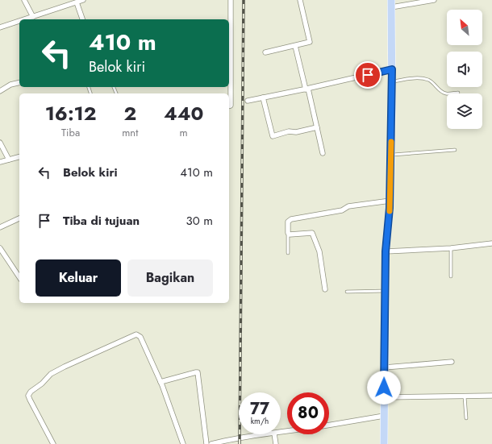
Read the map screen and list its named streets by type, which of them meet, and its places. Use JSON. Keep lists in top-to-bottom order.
{
  "north": "top left",
  "page": {
    "turn": ["410 m", "Belok kiri"],
    "eta": [
      "16:12",
      "Tiba",
      "2",
      "mnt",
      "440",
      "m"
    ],
    "list": [
      {
        "name": "Belok kiri",
        "value": "410 m"
      },
      {
        "name": "Tiba di tujuan",
        "value": "30 m"
      }
    ],
    "buttons": ["Keluar", "Bagikan"],
    "speed": "77 km/h",
    "limit": "80"
  }
}
